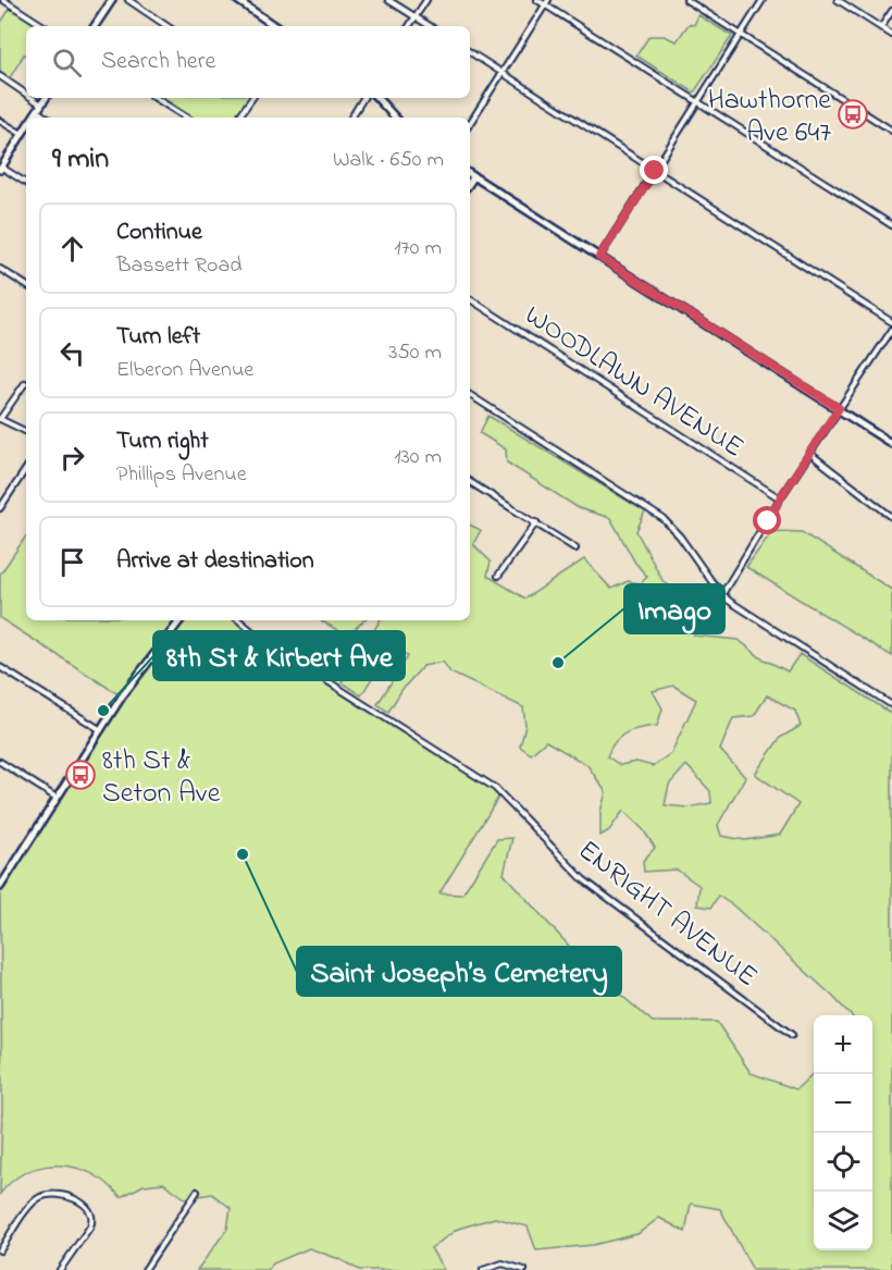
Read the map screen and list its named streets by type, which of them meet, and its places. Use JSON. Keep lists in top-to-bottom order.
{
  "streets": {
    "street": ["WOODLAWN AVENUE", "ENRIGHT AVENUE"]
  },
  "places": {
    "bus stop": ["Hawthorne Ave 647", "8th St & Seton Ave"],
    "other": ["Imago", "8th St & Kirbert Ave", "Saint Joseph’s Cemetery"]
  },
  "page": {
    "search": "Search here",
    "heading": ["9 min", "Walk · 650 m"],
    "list": [
      ["Continue", "Bassett Road", "170 m"],
      ["Turn left", "Elberon Avenue", "350 m"],
      ["Turn right", "Phillips Avenue", "130 m"],
      "Arrive at destination"
    ],
    "map_buttons": ["+", "−"]
  }
}
